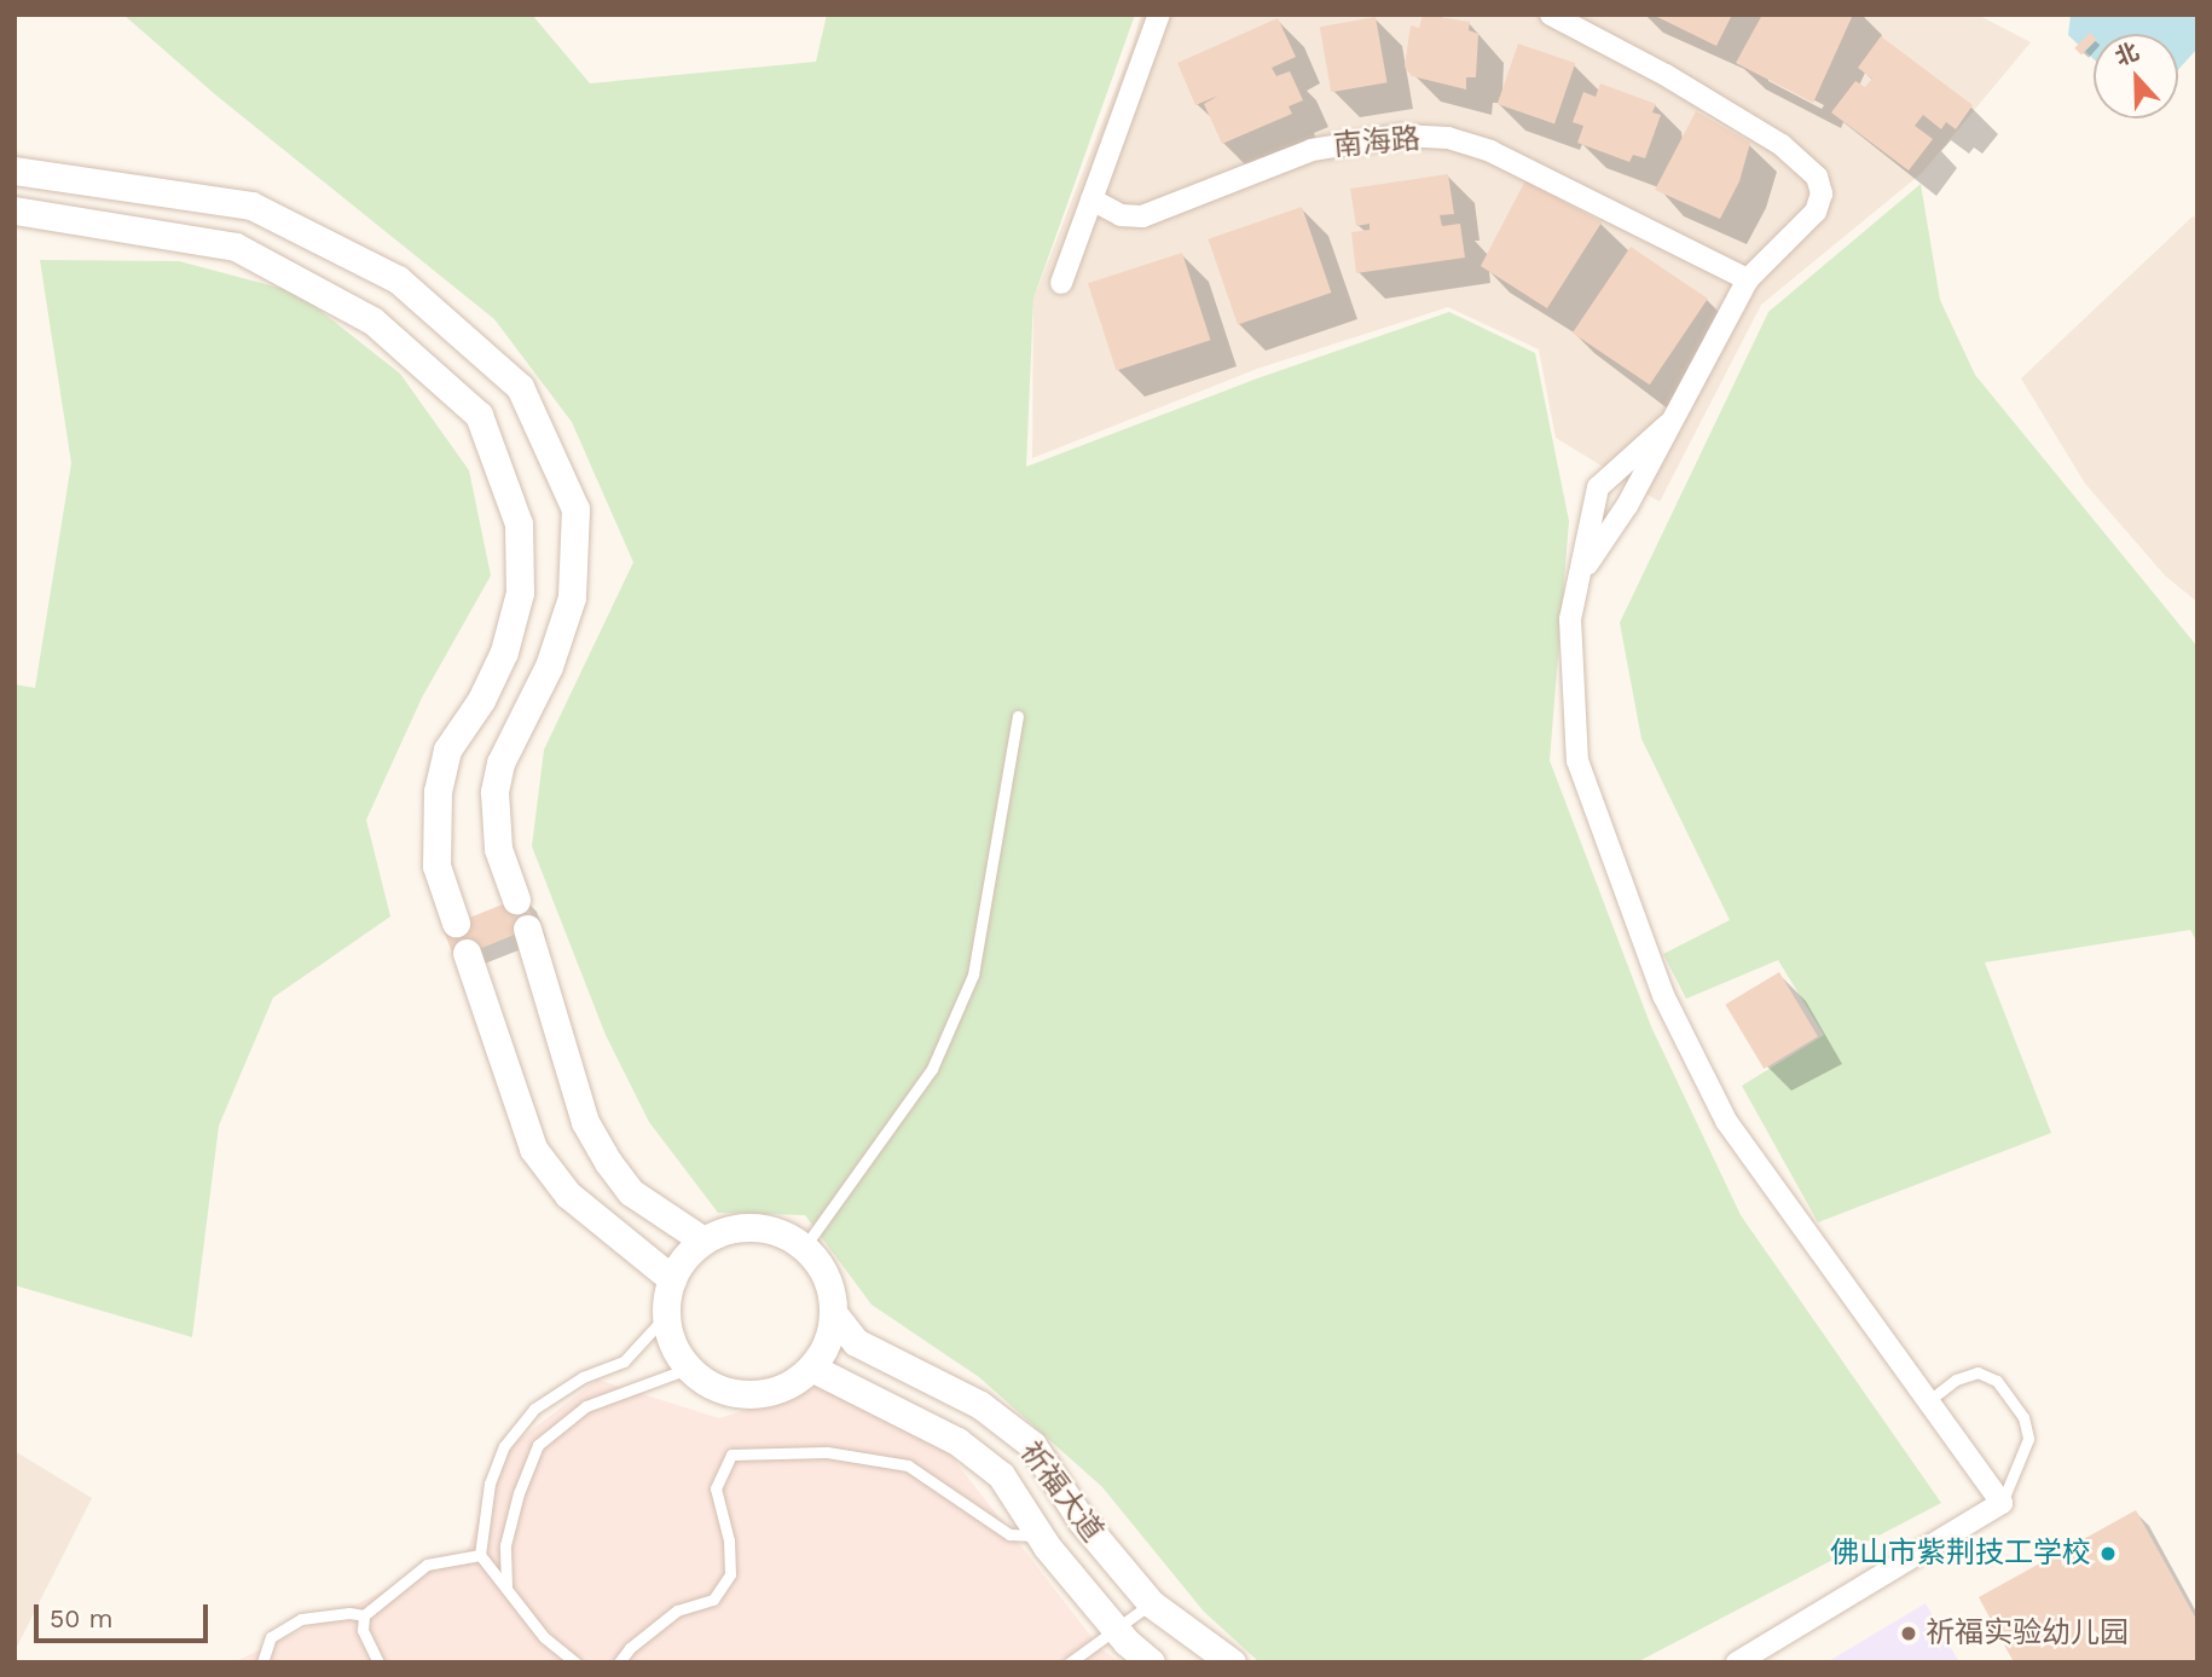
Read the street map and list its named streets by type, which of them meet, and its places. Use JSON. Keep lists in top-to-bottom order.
{
  "streets": {
    "street": ["南海路", "祈福大道"]
  },
  "places": ["佛山市紫荆技工学校", "祈福实验幼儿园"],
  "scale_bar": "50 m",
  "north": "top"
}
